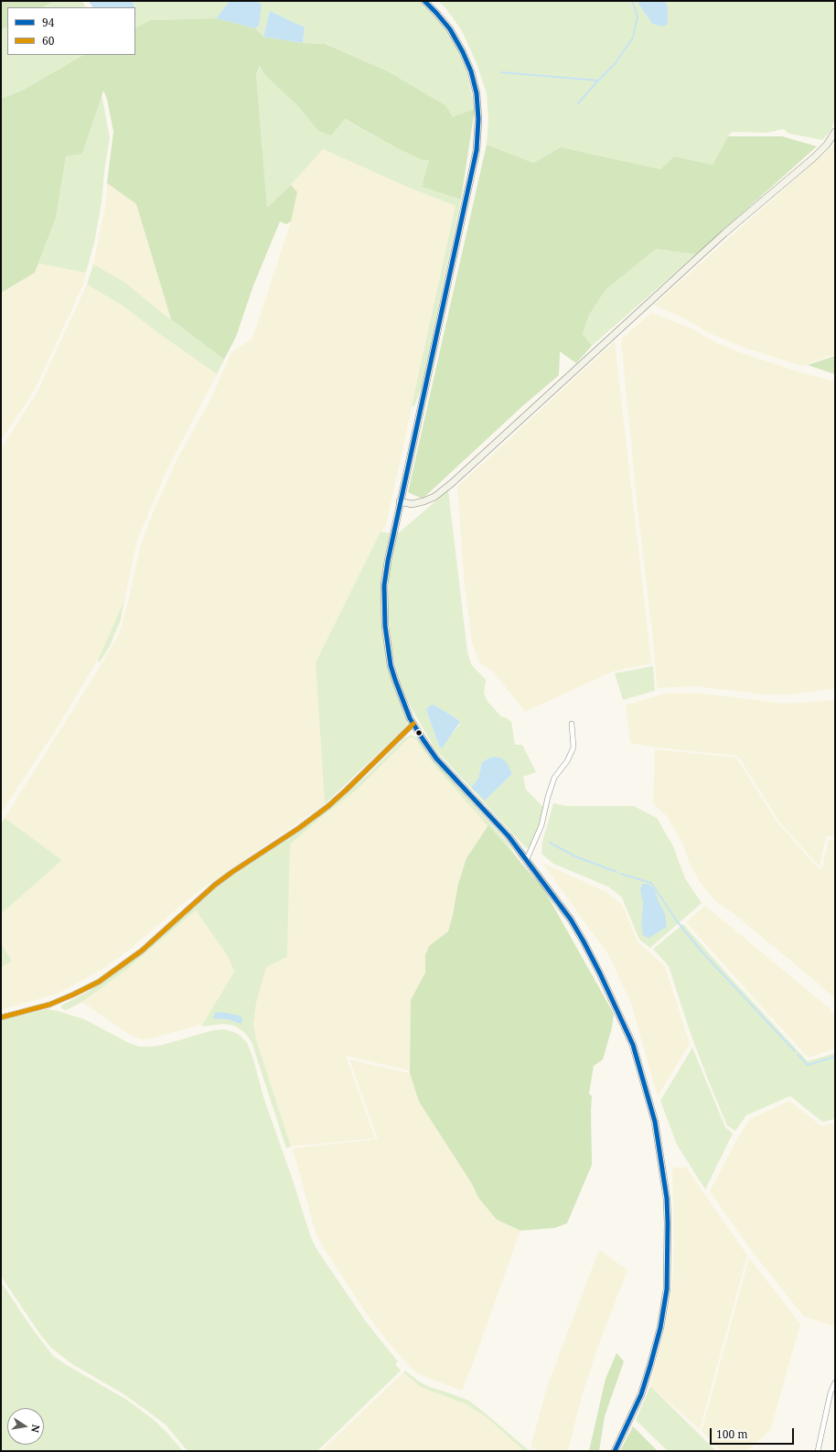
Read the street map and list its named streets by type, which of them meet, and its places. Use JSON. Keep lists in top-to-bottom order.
{
  "lines": ["transit line 94", "transit line 60"],
  "legend": ["94", "60"],
  "scale_bar": "100 m",
  "north": "right"
}
